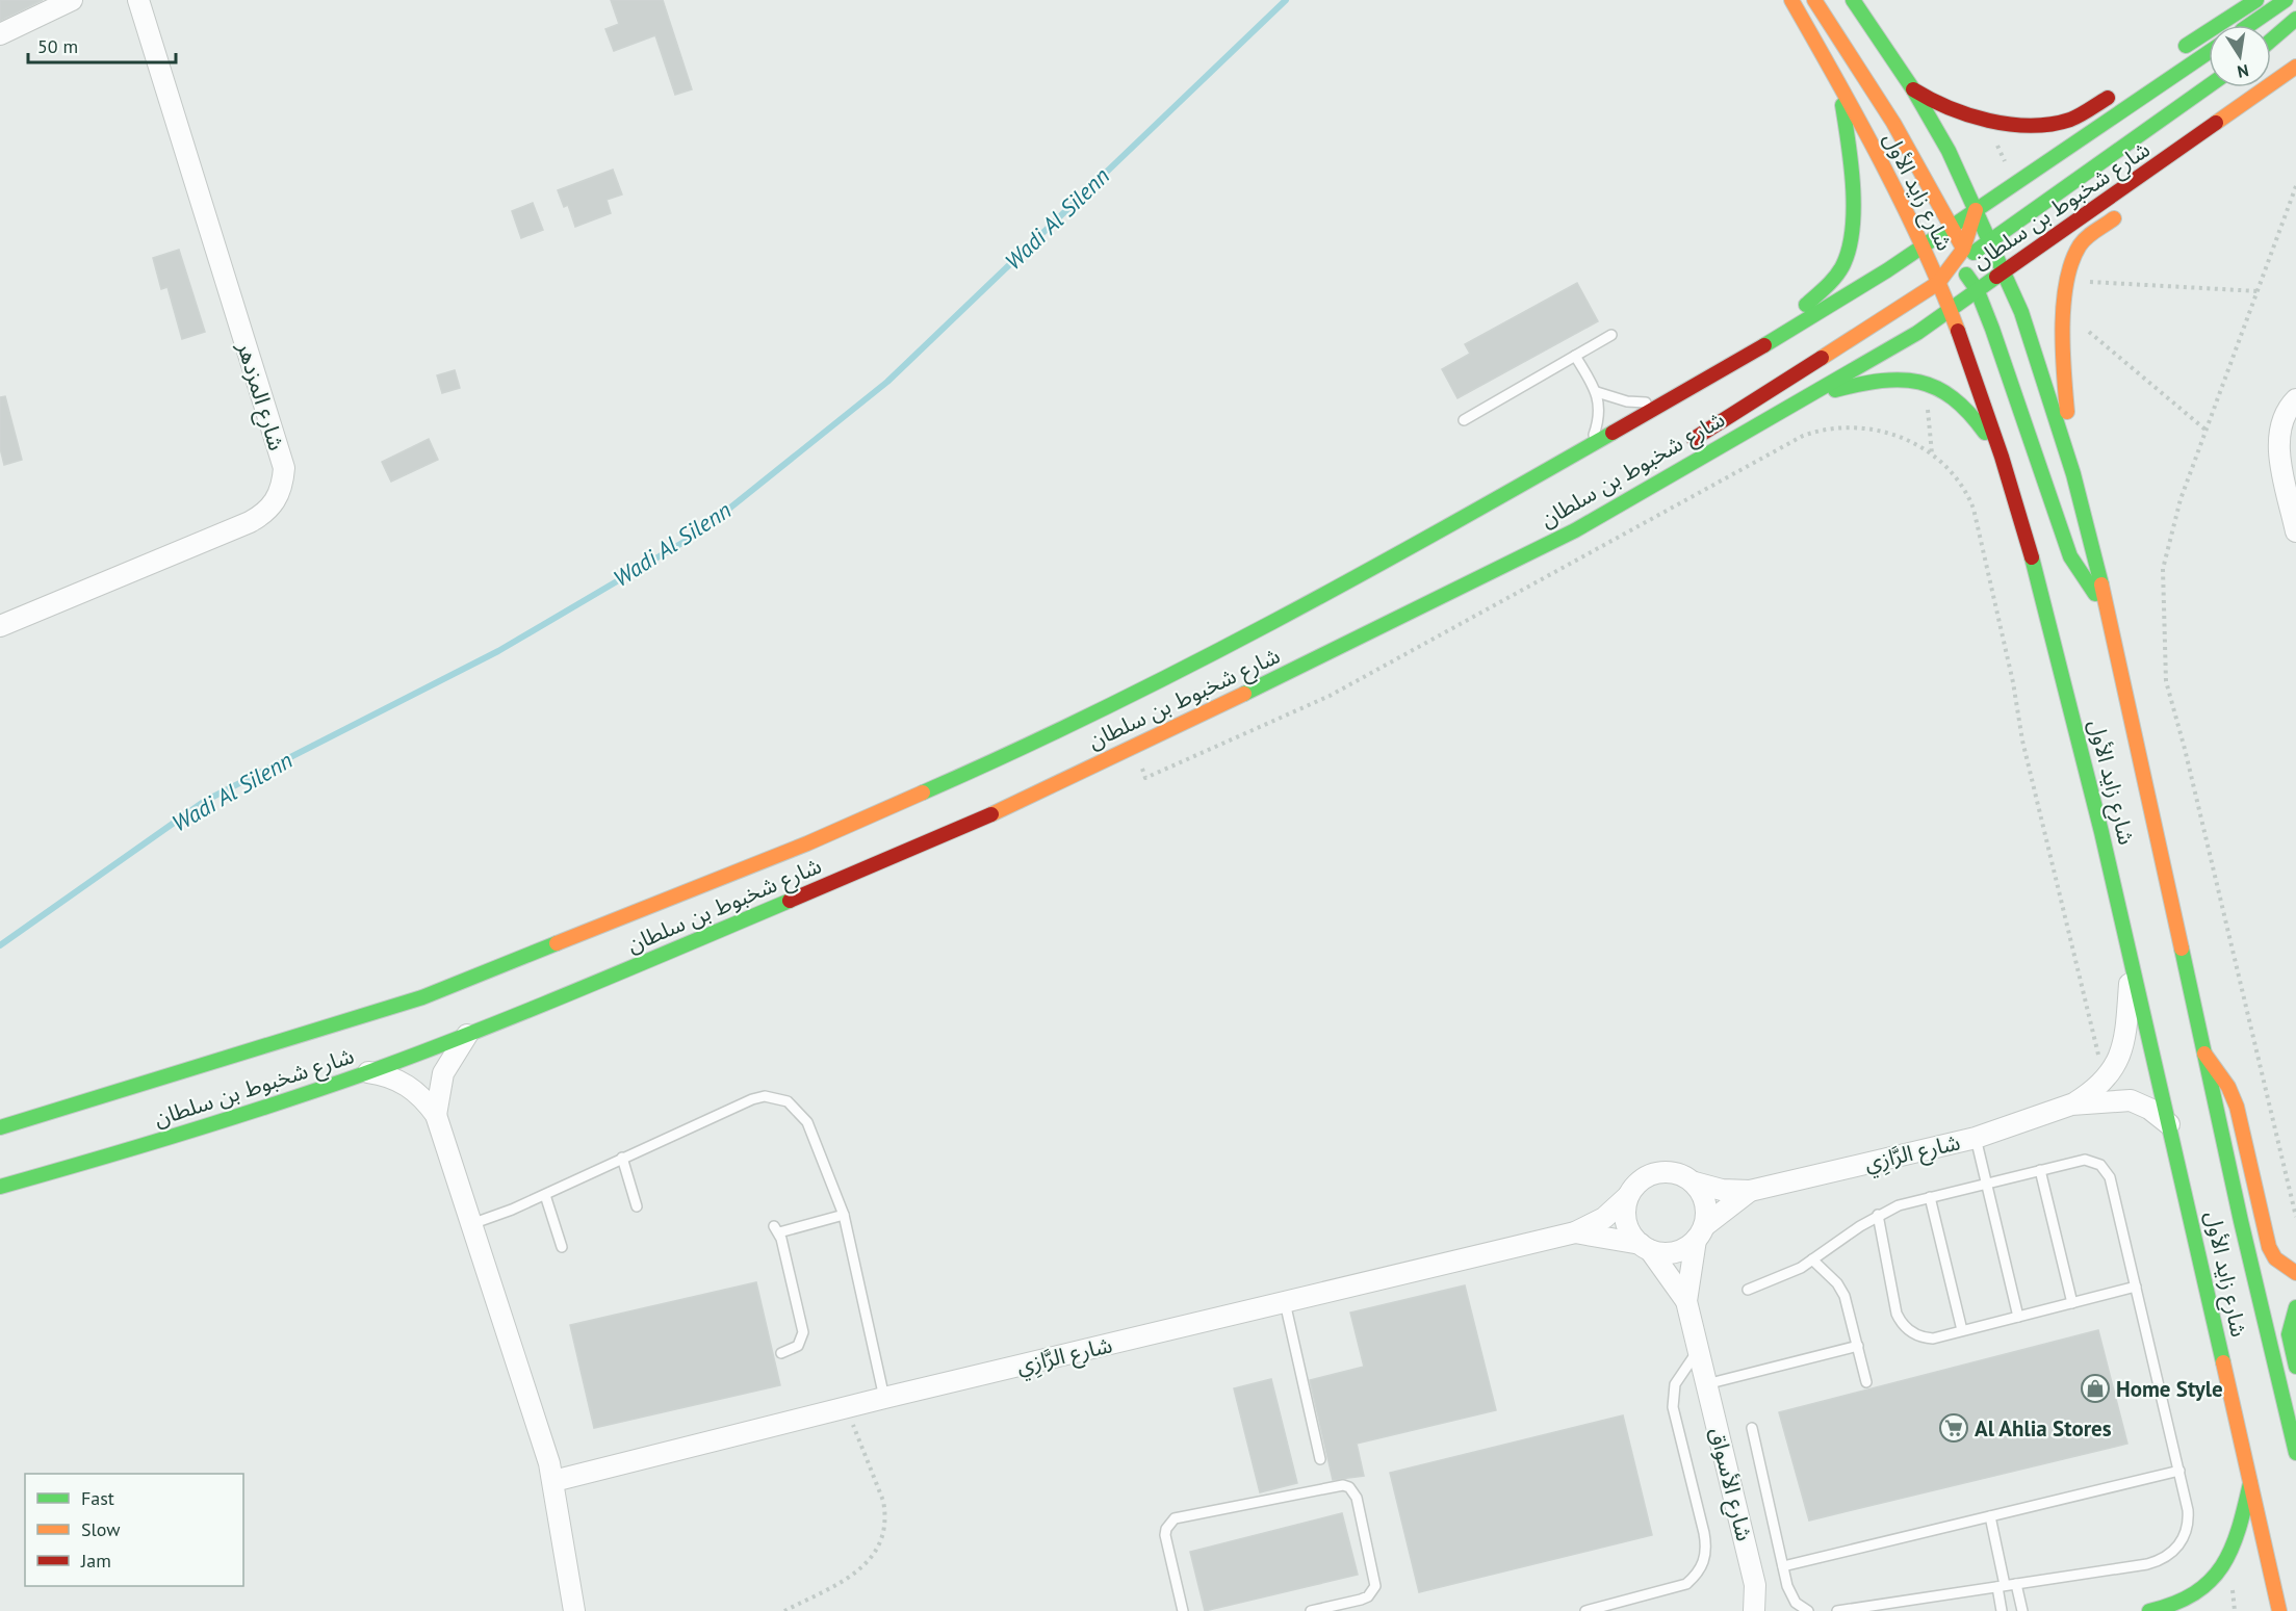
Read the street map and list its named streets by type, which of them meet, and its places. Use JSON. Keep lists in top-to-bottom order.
{
  "streets": {
    "main road": ["شارع زايد الأول", "شارع شخبوط بن سلطان"],
    "street": ["شارع المزدهر", "شارع الرَّازِي", "شارع الأسواق"]
  },
  "crossings": [
    ["شارع زايد الأول", "شارع شخبوط بن سلطان"],
    ["شارع زايد الأول", "شارع الرَّازِي"],
    ["شارع الرَّازِي", "شارع الأسواق"]
  ],
  "water": ["Wadi Al Silenn"],
  "places": {
    "shop": ["Home Style"],
    "supermarket": ["Al Ahlia Stores"]
  },
  "legend": ["Fast", "Slow", "Jam"],
  "scale_bar": "50 m",
  "north": "bottom"
}
